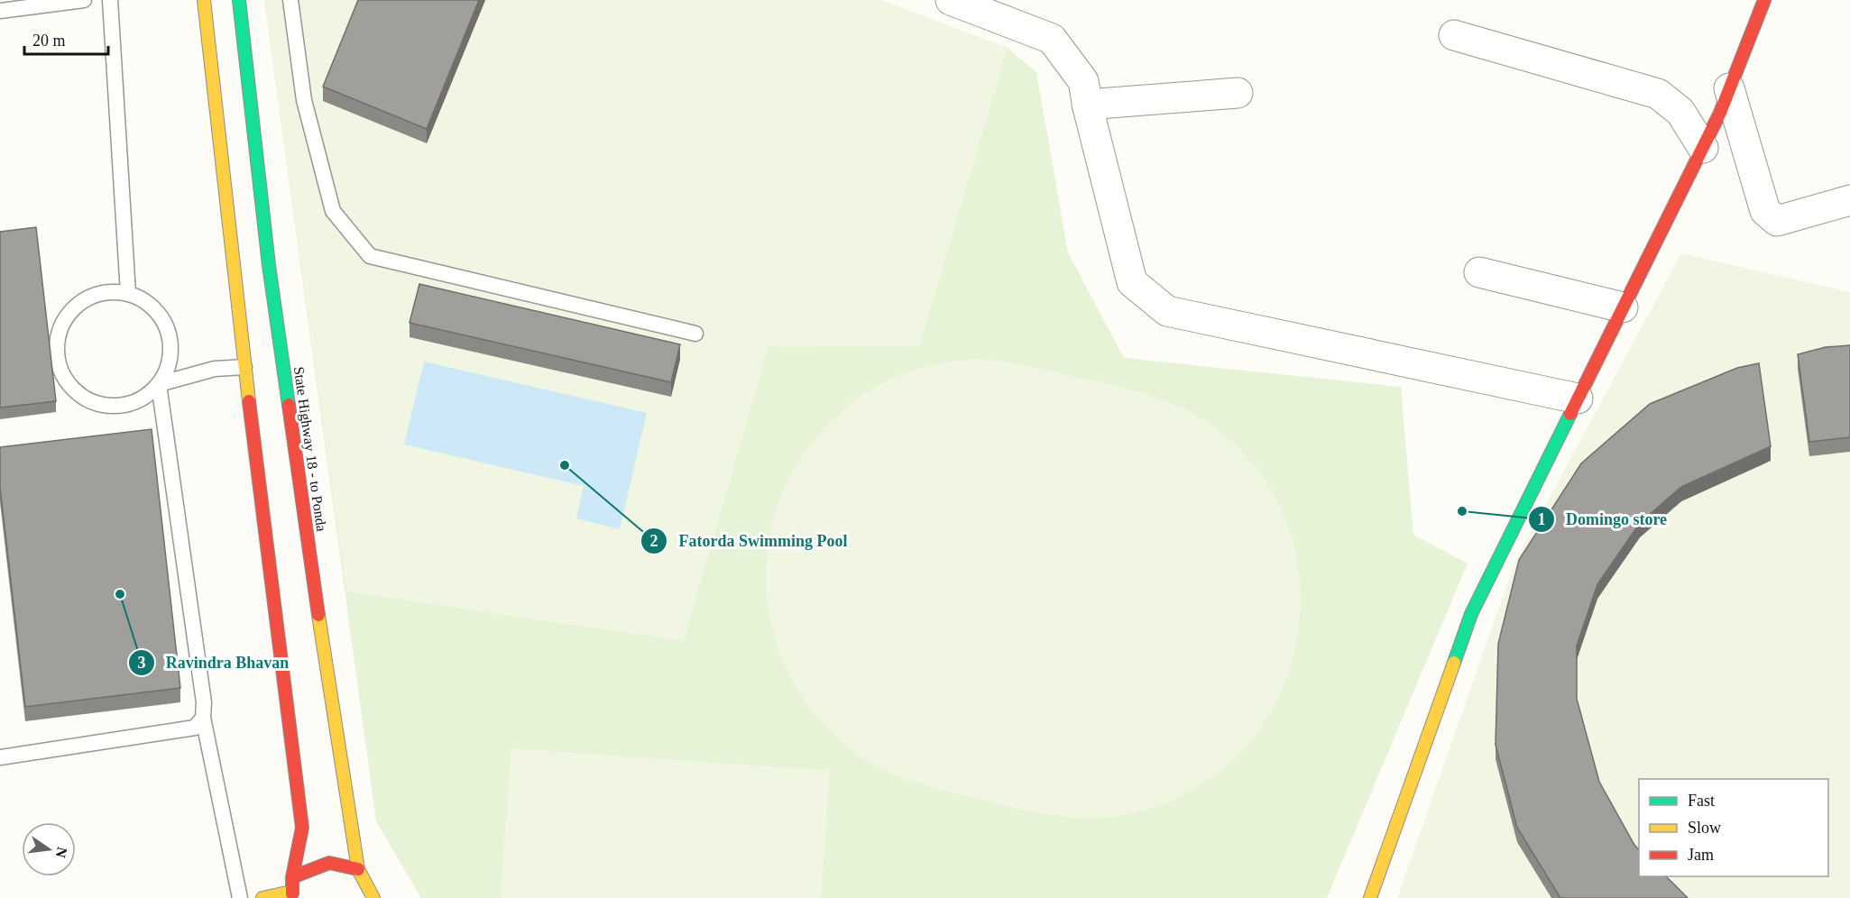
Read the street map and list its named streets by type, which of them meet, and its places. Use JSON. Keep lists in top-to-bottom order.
{
  "streets": {
    "main road": ["State Highway 18 - to Ponda"]
  },
  "places": ["Fatorda Swimming Pool", "Domingo store", "Ravindra Bhavan"],
  "legend": ["Fast", "Slow", "Jam"],
  "scale_bar": "20 m",
  "north": "right"
}
